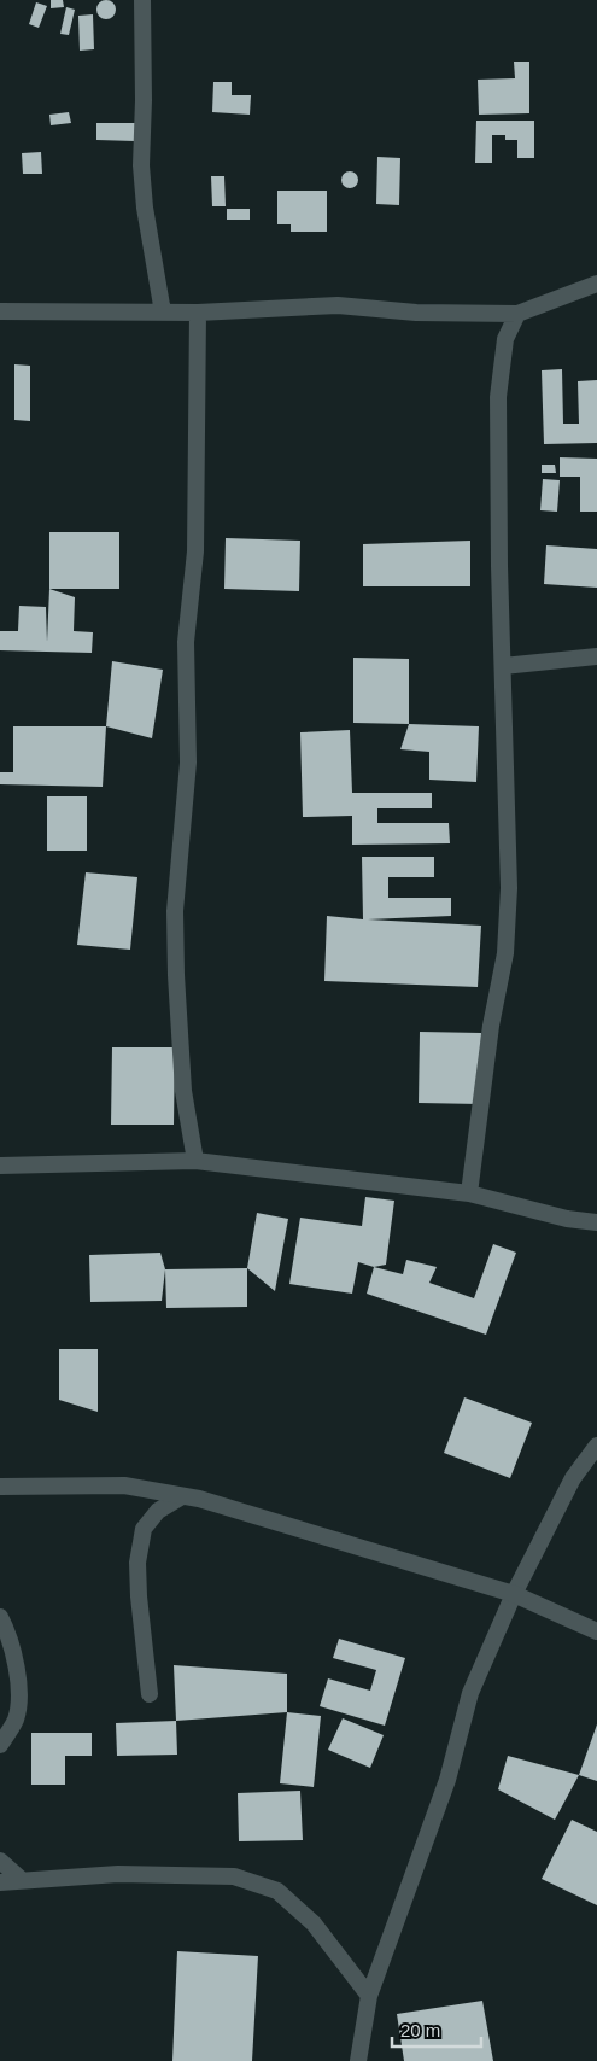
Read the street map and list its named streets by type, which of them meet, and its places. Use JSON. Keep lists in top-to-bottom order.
{
  "scale_bar": "20 m"
}
